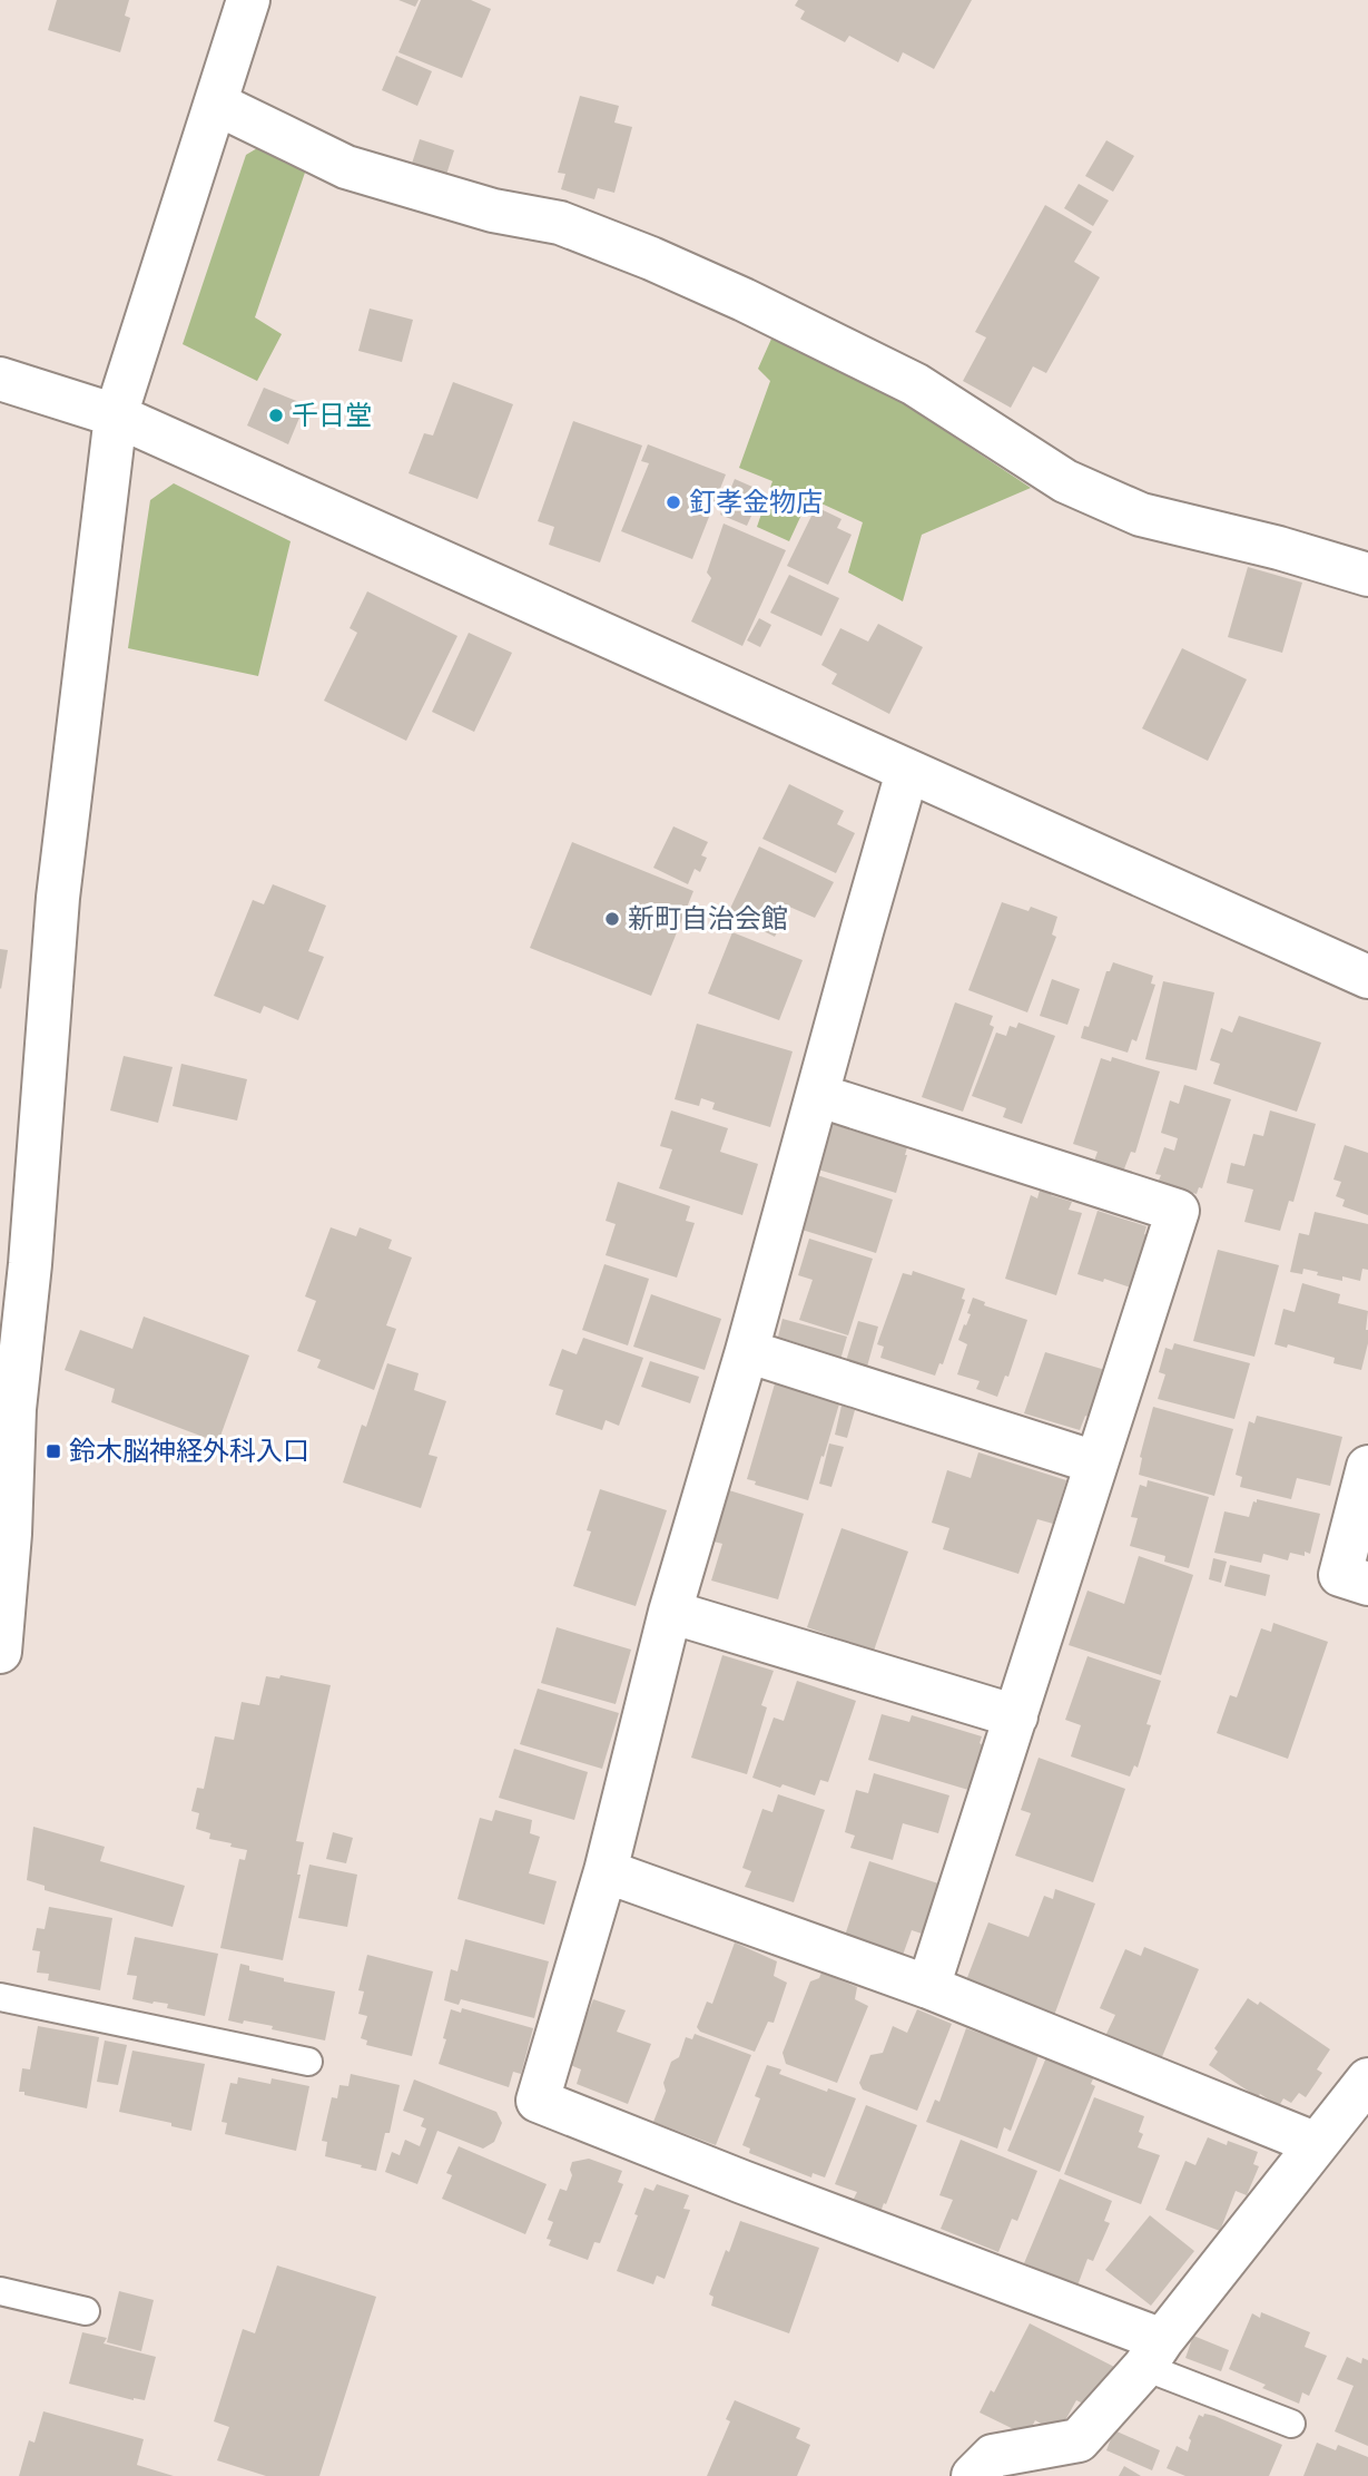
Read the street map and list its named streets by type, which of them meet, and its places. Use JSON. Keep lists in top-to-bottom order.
{
  "places": {
    "other": ["千日堂", "釘孝金物店", "新町自治会館"],
    "transit": ["鈴木脳神経外科入口"]
  }
}
